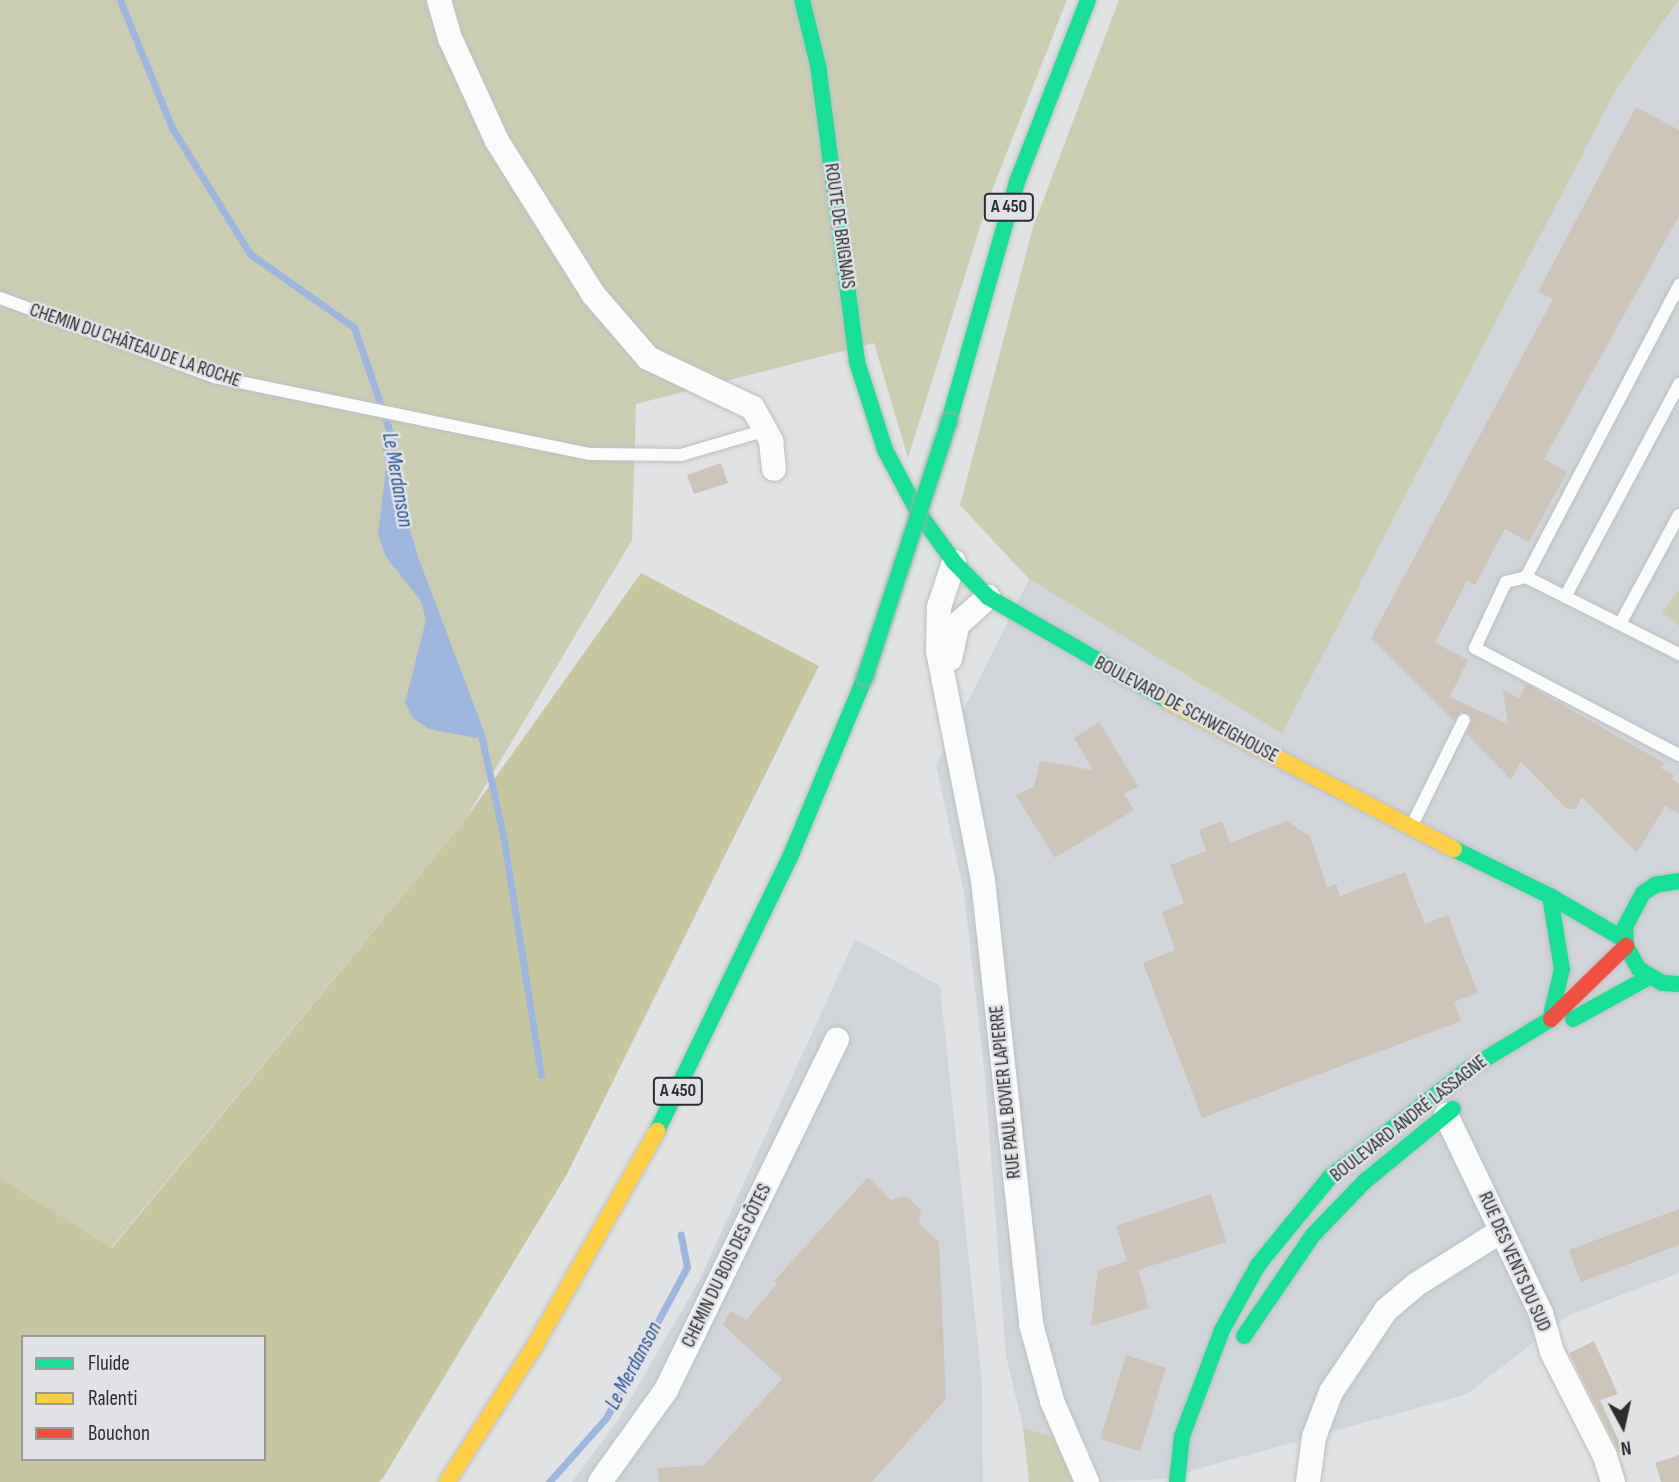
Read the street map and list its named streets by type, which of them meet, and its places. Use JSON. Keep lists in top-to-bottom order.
{
  "streets": {
    "main road": [
      "A 450",
      "ROUTE DE BRIGNAIS",
      "BOULEVARD DE SCHWEIGHOUSE",
      "BOULEVARD ANDRÉ LASSAGNE"
    ],
    "street": ["RUE PAUL BOVIER LAPIERRE", "RUE DES VENTS DU SUD", "CHEMIN DU BOIS DES CÔTES"],
    "lane": ["CHEMIN DU CHÂTEAU DE LA ROCHE"]
  },
  "crossings": [
    ["ROUTE DE BRIGNAIS", "BOULEVARD DE SCHWEIGHOUSE"],
    ["BOULEVARD DE SCHWEIGHOUSE", "RUE PAUL BOVIER LAPIERRE"],
    ["BOULEVARD DE SCHWEIGHOUSE", "BOULEVARD ANDRÉ LASSAGNE"]
  ],
  "water": ["Le Merdanson"],
  "legend": ["Fluide", "Ralenti", "Bouchon"],
  "north": "bottom"
}
